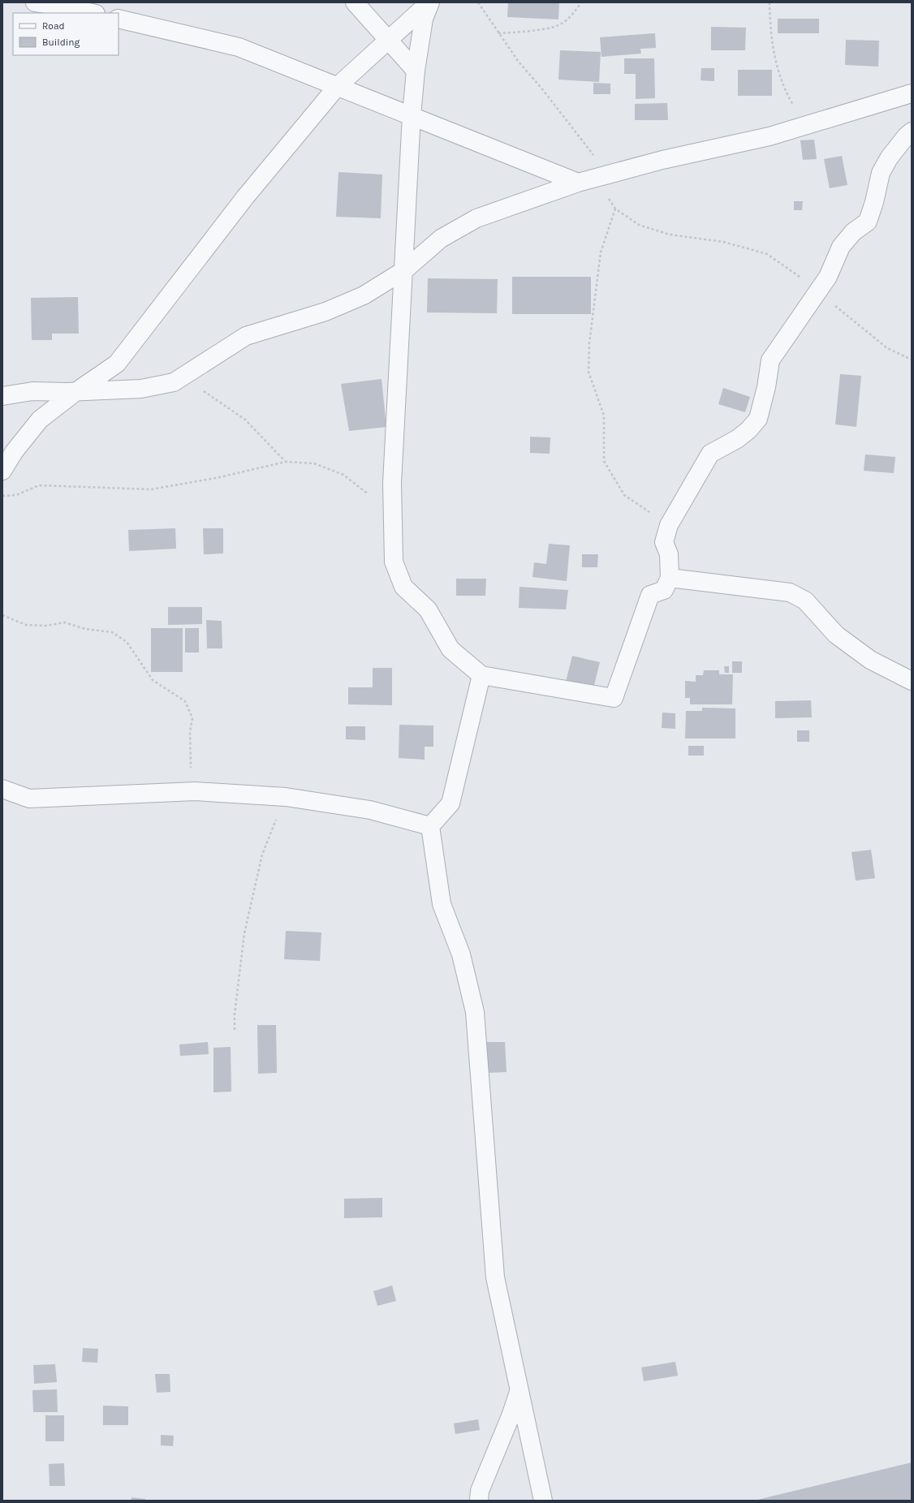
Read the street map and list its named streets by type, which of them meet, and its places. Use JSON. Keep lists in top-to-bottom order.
{
  "legend": ["Road", "Building"]
}
